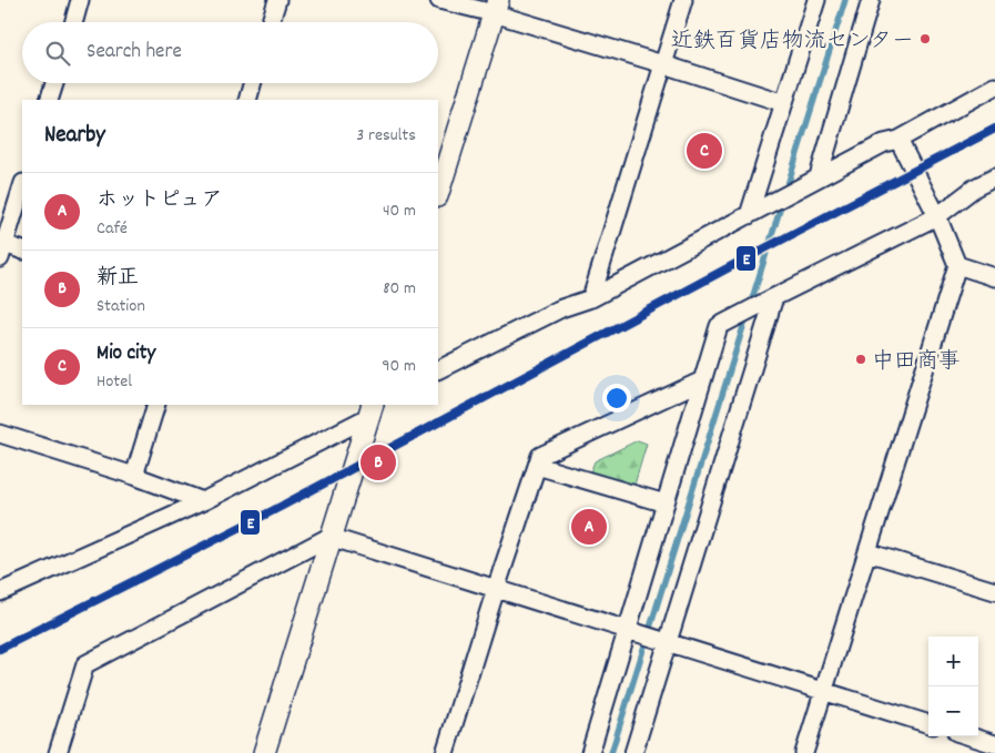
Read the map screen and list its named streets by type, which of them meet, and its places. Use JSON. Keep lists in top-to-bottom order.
{
  "places": ["近鉄百貨店物流センター", "中田商事"],
  "lines": ["transit line E"],
  "page": {
    "search": "Search here",
    "heading": ["Nearby", "3 results"],
    "pins": ["C", "B", "A"],
    "list": [
      {
        "mark": "A",
        "name": "ホットピュア",
        "note": "Café",
        "value": "40 m"
      },
      {
        "mark": "B",
        "name": "新正",
        "note": "Station",
        "value": "80 m"
      },
      {
        "mark": "C",
        "name": "Mio city",
        "note": "Hotel",
        "value": "90 m"
      }
    ],
    "map_buttons": ["+", "−"]
  }
}
